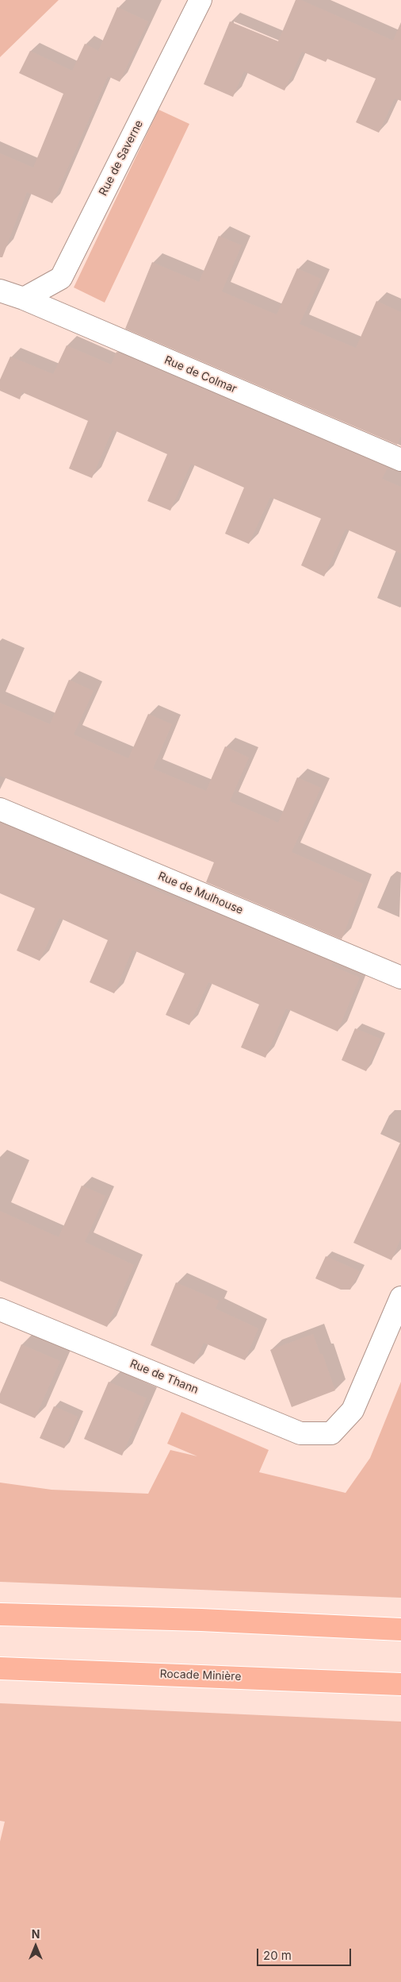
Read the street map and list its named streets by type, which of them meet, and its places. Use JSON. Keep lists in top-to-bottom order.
{
  "streets": {
    "highway": ["Rocade Minière"],
    "street": [
      "Rue de Saverne",
      "Rue de Colmar",
      "Rue de Mulhouse",
      "Rue de Thann"
    ]
  },
  "crossings": [
    ["Rue de Saverne", "Rue de Colmar"]
  ],
  "scale_bar": "20 m",
  "north": "top"
}
